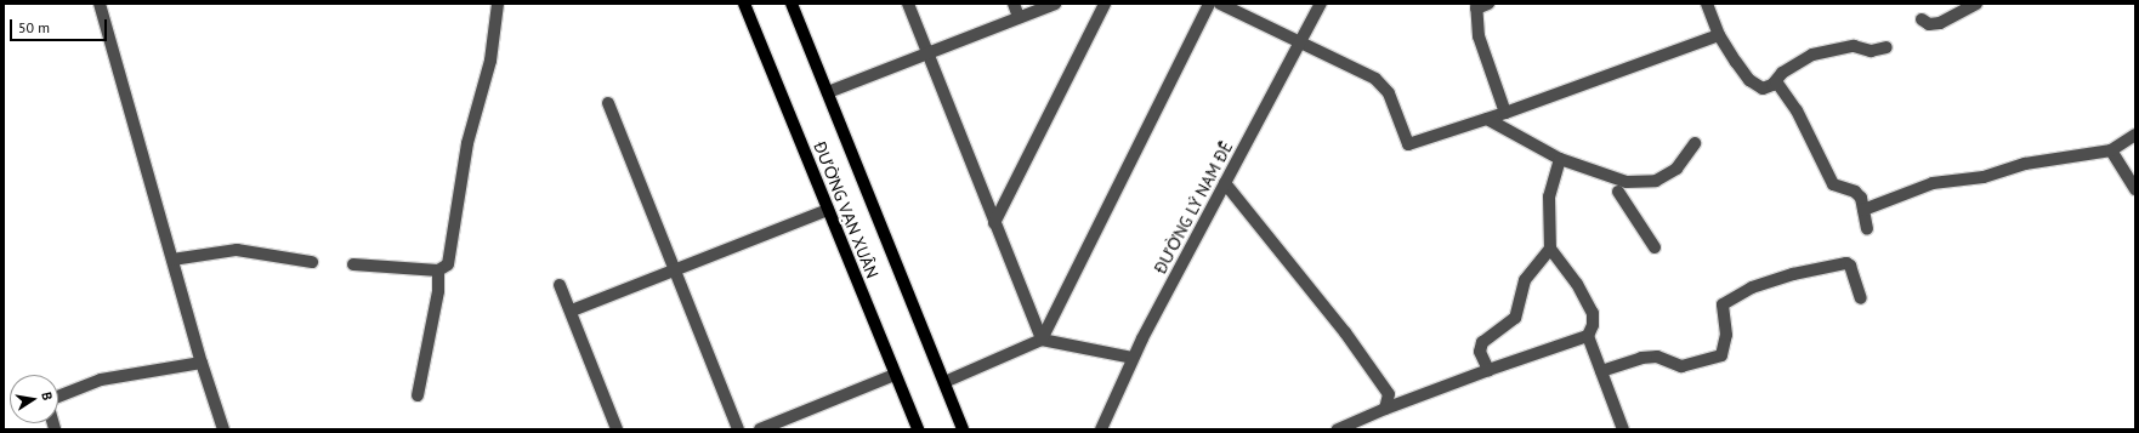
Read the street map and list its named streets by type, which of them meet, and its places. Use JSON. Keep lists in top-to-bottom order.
{
  "streets": {
    "main road": ["ĐƯỜNG VẠN XUÂN"],
    "street": ["ĐƯỜNG LÝ NAM ĐẾ"]
  },
  "scale_bar": "50 m",
  "north": "right"
}
